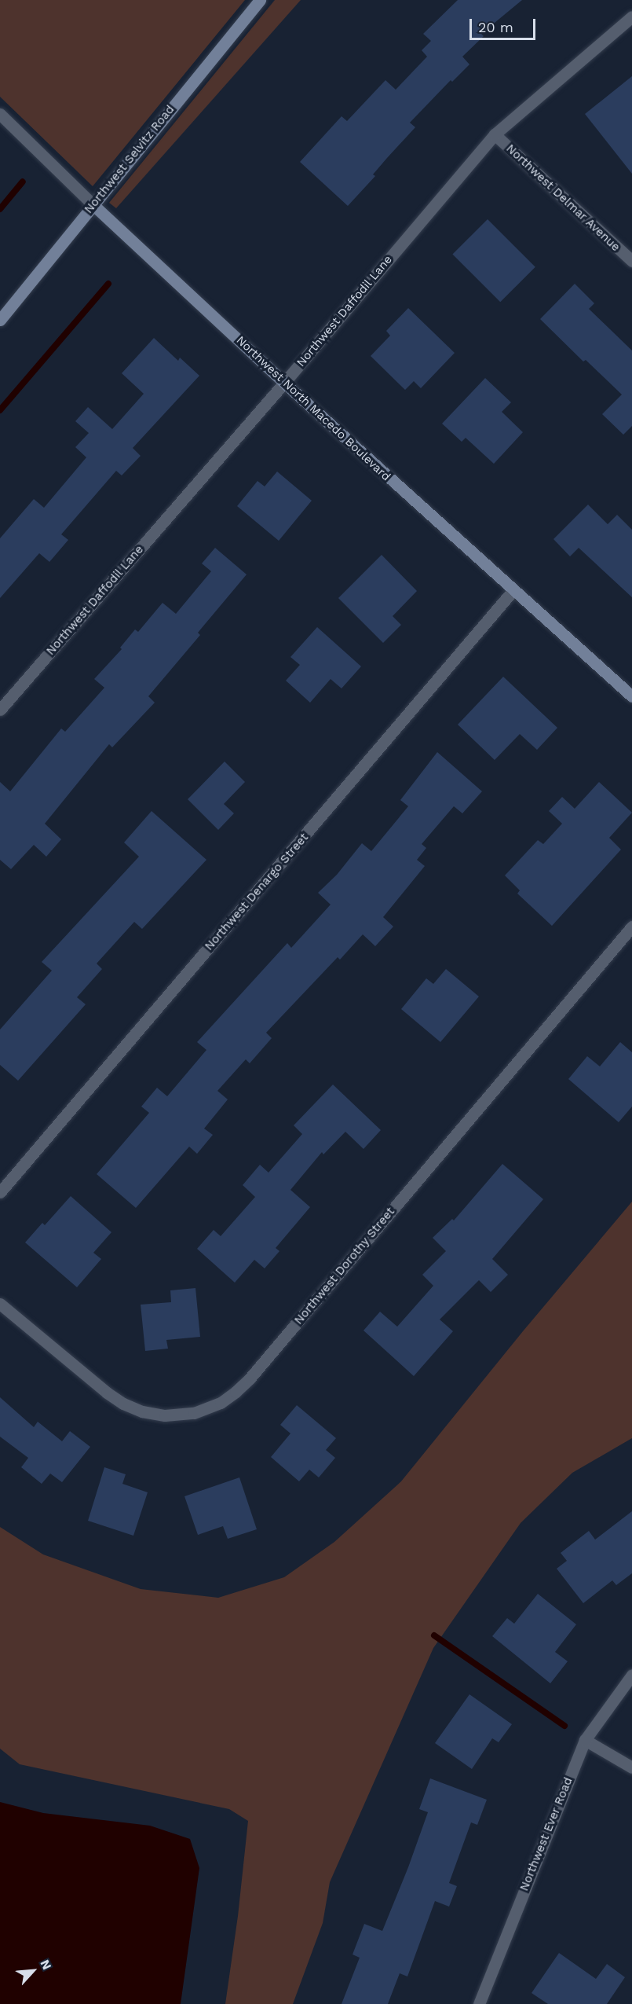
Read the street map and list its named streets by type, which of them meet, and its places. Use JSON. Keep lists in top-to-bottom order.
{
  "streets": {
    "street": [
      "Northwest Selvitz Road",
      "Northwest Delmar Avenue",
      "Northwest Daffodil Lane",
      "Northwest North Macedo Boulevard",
      "Northwest Denargo Street",
      "Northwest Dorothy Street",
      "Northwest Ever Road"
    ]
  },
  "crossings": [
    ["Northwest Selvitz Road", "Northwest North Macedo Boulevard"],
    ["Northwest Delmar Avenue", "Northwest Daffodil Lane"],
    ["Northwest Daffodil Lane", "Northwest North Macedo Boulevard"],
    ["Northwest North Macedo Boulevard", "Northwest Denargo Street"]
  ],
  "scale_bar": "20 m",
  "north": "top right"
}
